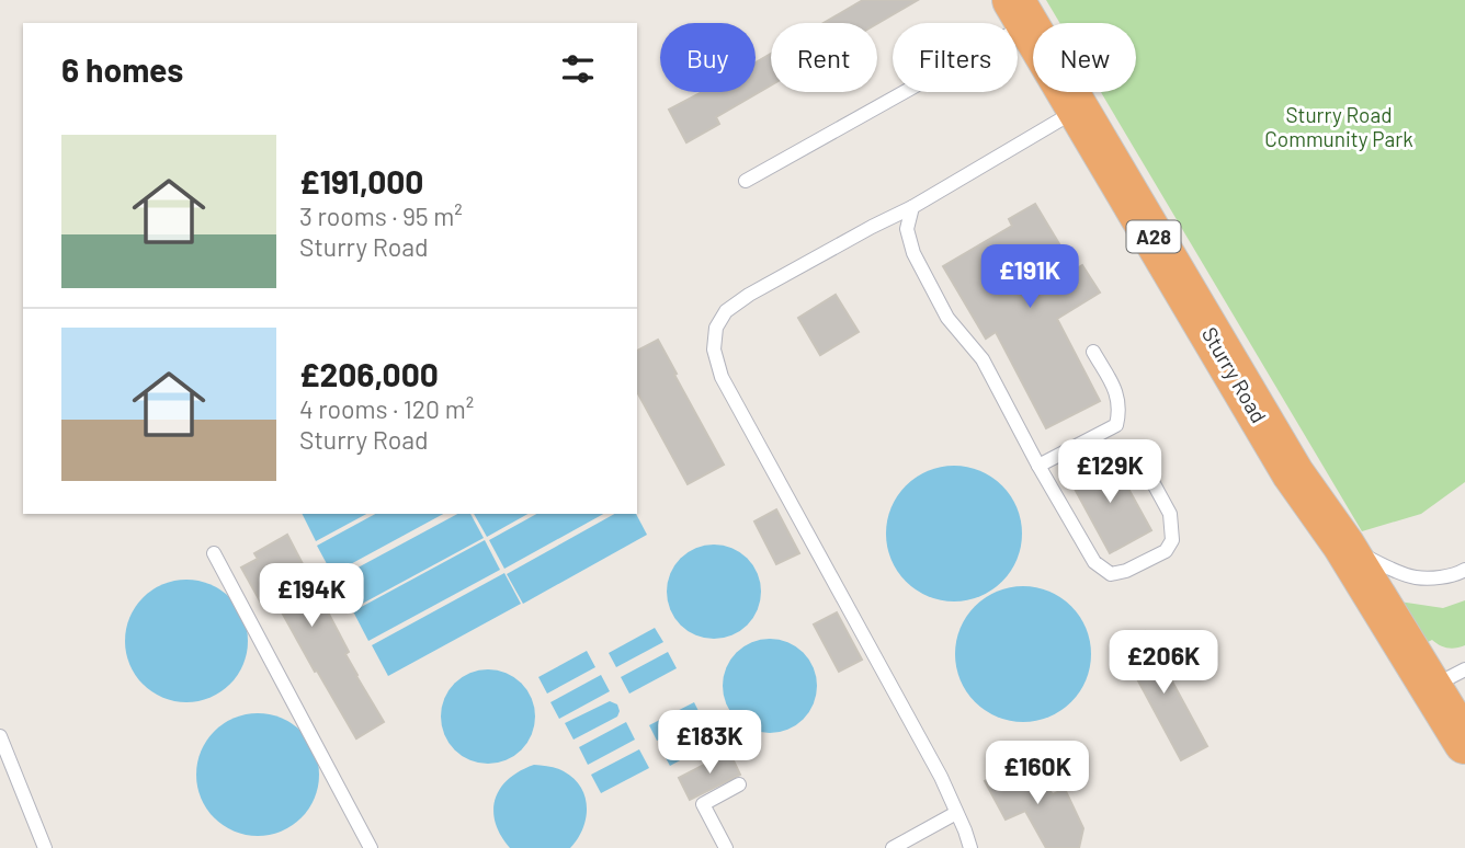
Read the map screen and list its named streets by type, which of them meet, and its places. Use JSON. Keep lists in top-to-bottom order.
{
  "streets": {
    "highway": ["A28", "Sturry Road"]
  },
  "parks": ["Sturry Road Community Park"],
  "page": {
    "chip": [
      "Buy",
      "Rent",
      "Filters",
      "New"
    ],
    "heading": "6 homes",
    "list": [
      {
        "name": "£191,000",
        "note": "3 rooms · 95 m² · Sturry Road"
      },
      {
        "name": "£206,000",
        "note": "4 rooms · 120 m² · Sturry Road"
      }
    ],
    "price": [
      "£191K",
      "£129K",
      "£194K",
      "£206K",
      "£183K",
      "£160K"
    ]
  }
}
